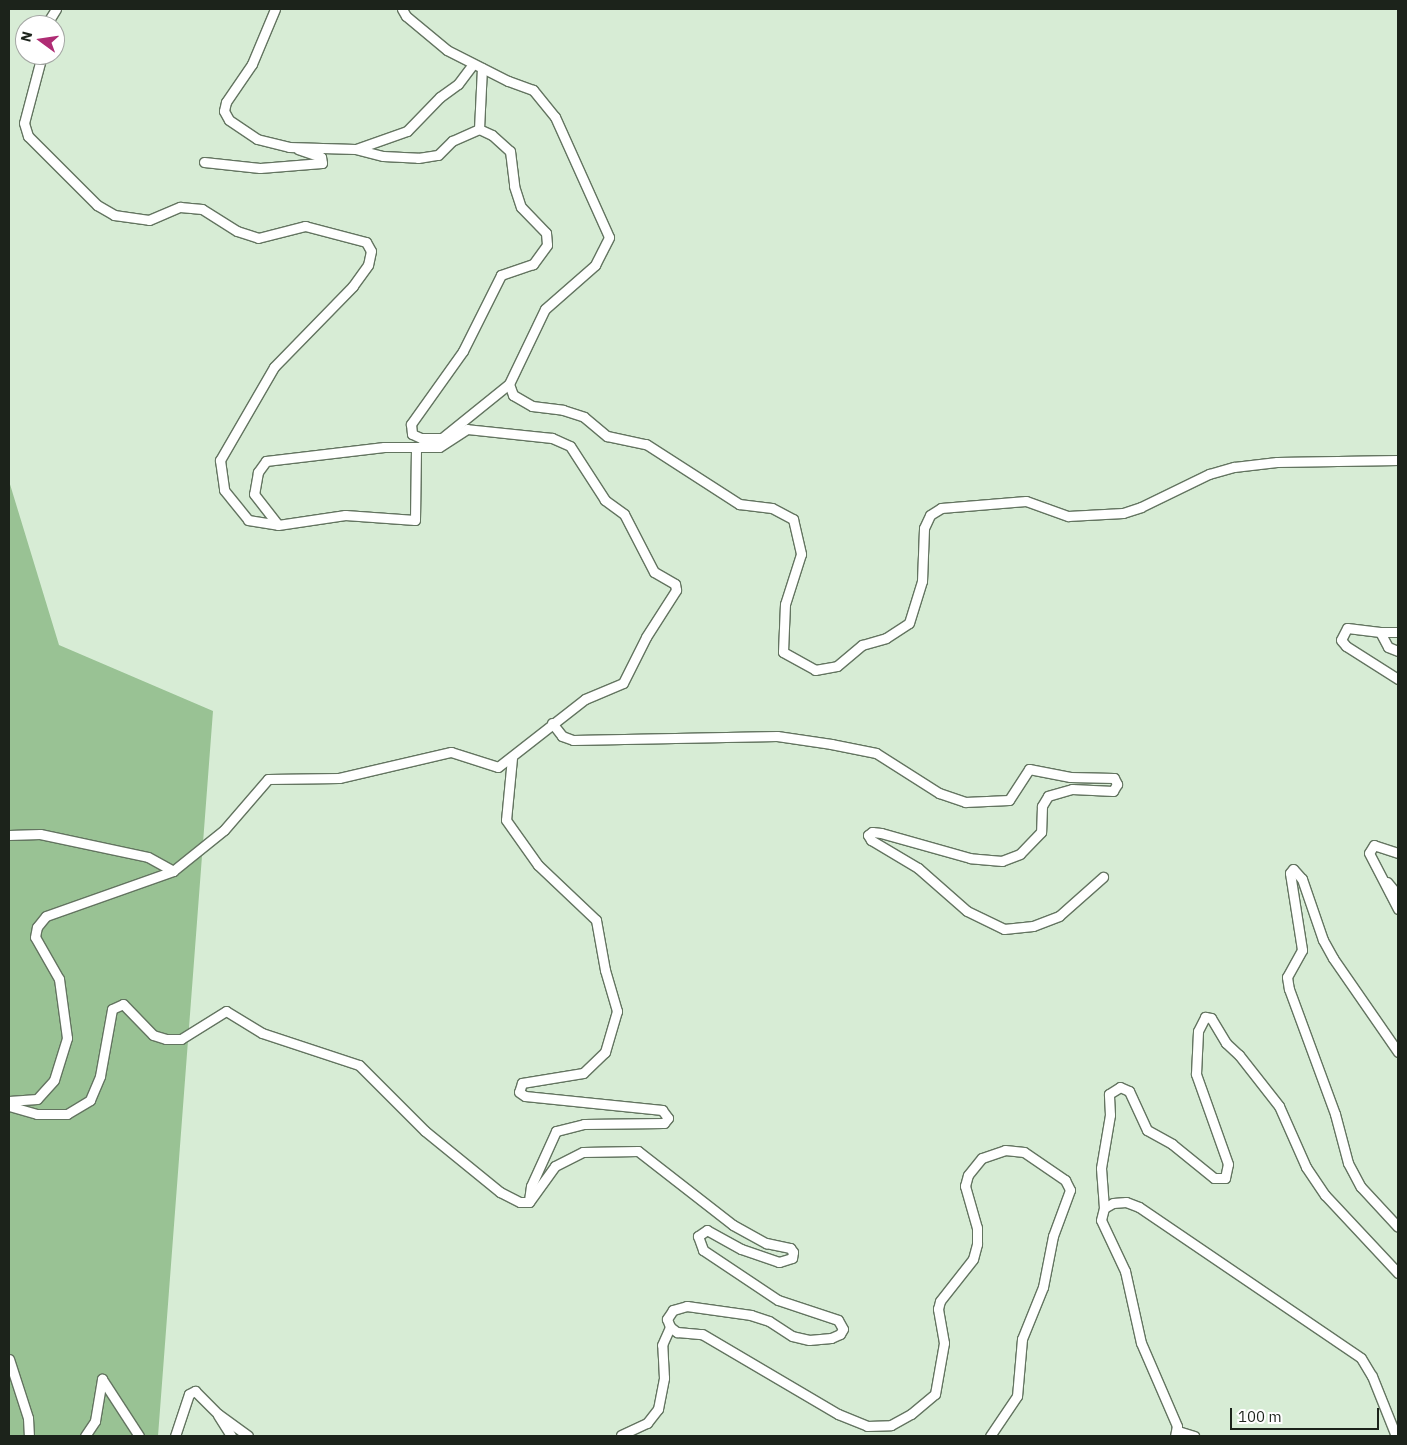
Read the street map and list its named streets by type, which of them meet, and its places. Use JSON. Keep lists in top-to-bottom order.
{
  "scale_bar": "100 m",
  "north": "left"
}
